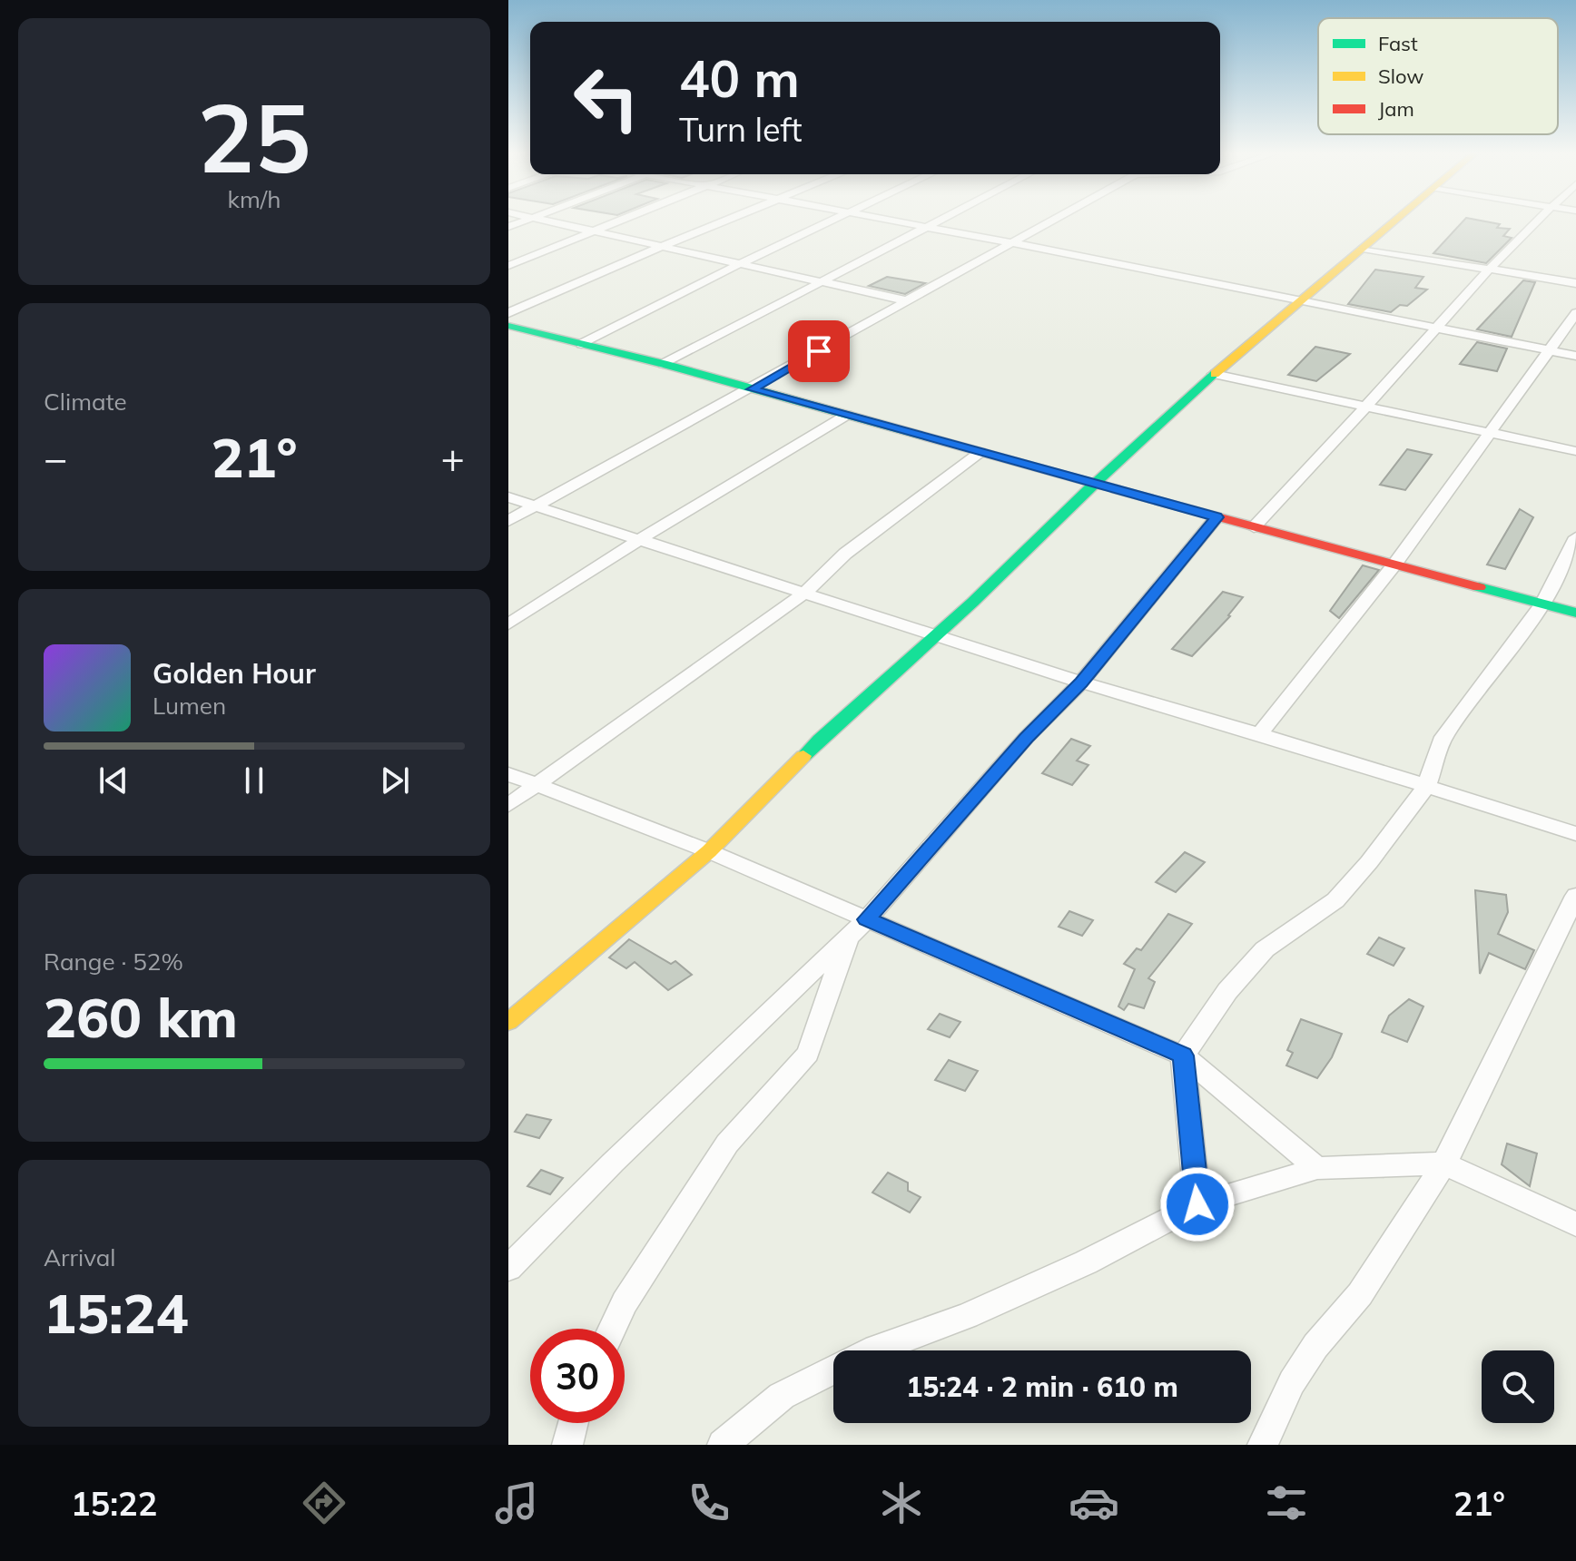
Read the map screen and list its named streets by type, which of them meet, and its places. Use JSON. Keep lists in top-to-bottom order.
{
  "legend": ["Fast", "Slow", "Jam"],
  "page": {
    "tile": [
      ["25", "km/h"],
      "Climate",
      ["Range · 52%", "260 km"],
      ["Arrival", "15:24"]
    ],
    "turn": ["40 m", "Turn left"],
    "heat": ["−", "21°", "+"],
    "song": ["Golden Hour", "Lumen"],
    "limit": "30",
    "trip": "15:24 · 2 min · 610 m",
    "tabs": ["15:22", "21°"]
  }
}
